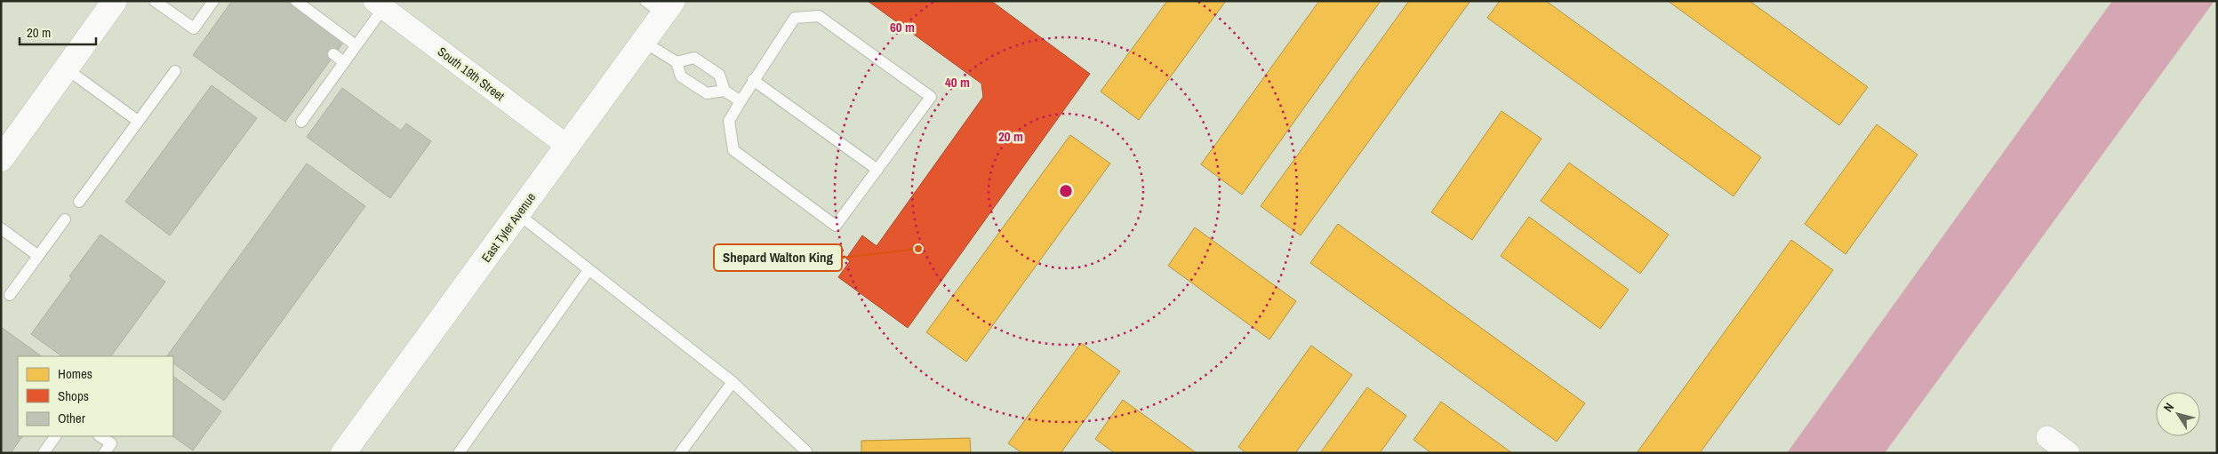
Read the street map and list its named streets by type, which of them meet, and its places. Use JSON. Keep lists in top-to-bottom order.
{
  "streets": {
    "main road": ["East Tyler Avenue"],
    "street": ["South 19th Street"]
  },
  "crossings": [
    ["South 19th Street", "East Tyler Avenue"]
  ],
  "places": ["Shepard Walton King"],
  "legend": ["Homes", "Shops", "Other"],
  "scale_bar": "20 m",
  "north": "top left",
  "rings": ["60 m", "40 m", "20 m"]
}
